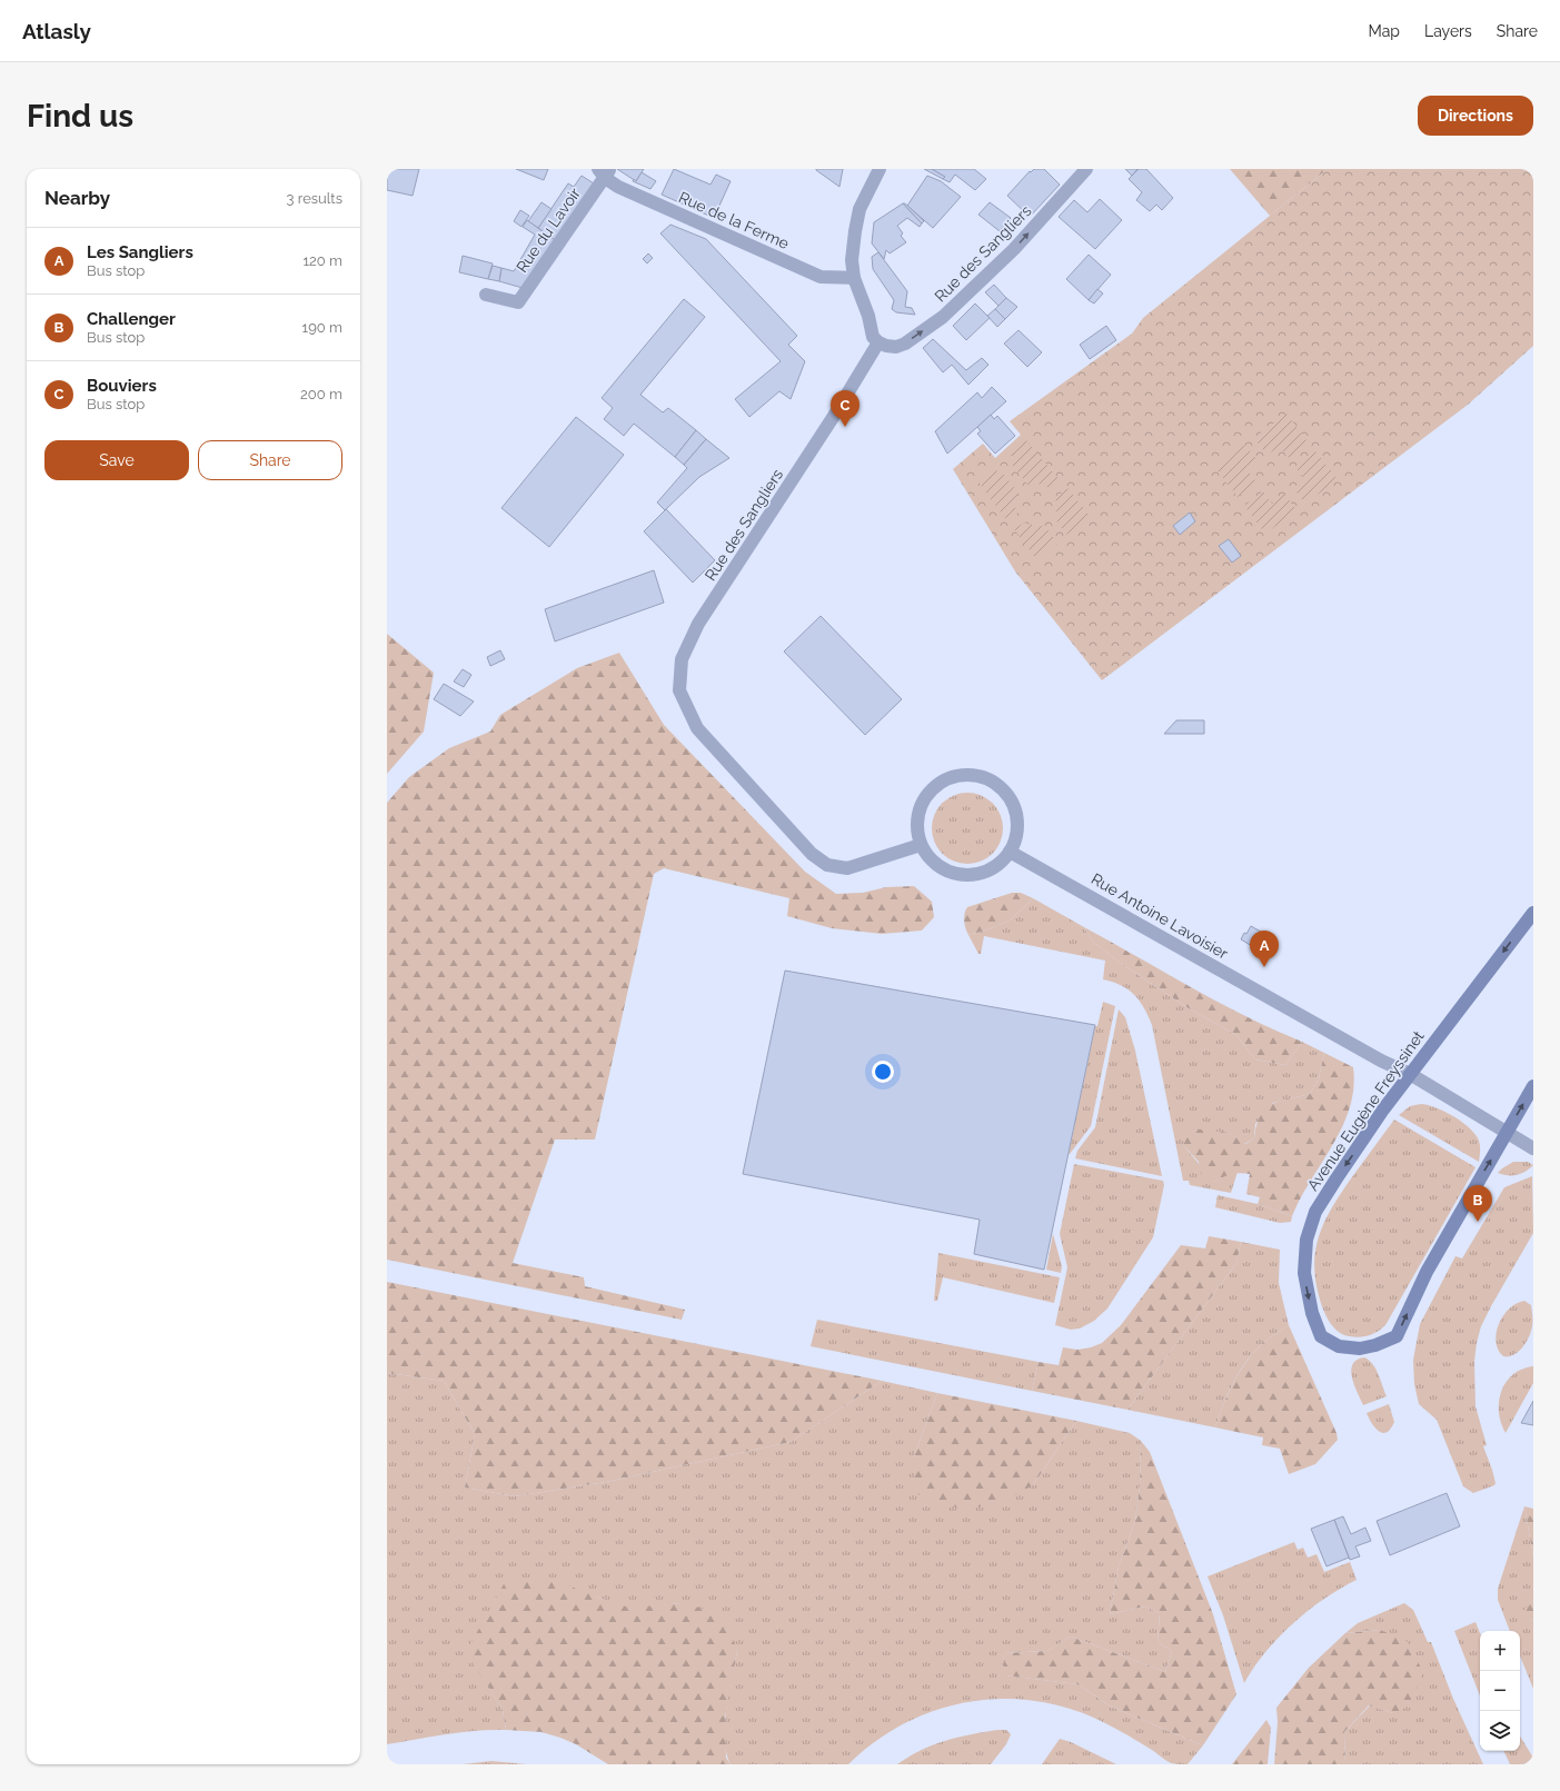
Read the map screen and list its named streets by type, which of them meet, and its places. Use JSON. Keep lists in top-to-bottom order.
{
  "streets": {
    "street": [
      "Rue de la Ferme",
      "Rue du Lavoir",
      "Rue des Sangliers",
      "Rue Antoine Lavoisier",
      "Avenue Eugène Freyssinet"
    ]
  },
  "crossings": [
    ["Rue de la Ferme", "Rue du Lavoir"],
    ["Rue des Sangliers", "Rue Antoine Lavoisier"],
    ["Rue Antoine Lavoisier", "Avenue Eugène Freyssinet"]
  ],
  "page": {
    "header": "Atlasly",
    "nav": ["Map", "Layers", "Share"],
    "buttons": [
      "Directions",
      ["Save", "Share"]
    ],
    "title": "Find us",
    "heading": ["Nearby", "3 results"],
    "list": [
      {
        "mark": "A",
        "name": "Les Sangliers",
        "note": "Bus stop",
        "value": "120 m"
      },
      {
        "mark": "B",
        "name": "Challenger",
        "note": "Bus stop",
        "value": "190 m"
      },
      {
        "mark": "C",
        "name": "Bouviers",
        "note": "Bus stop",
        "value": "200 m"
      }
    ],
    "pins": ["C", "A", "B"],
    "map_buttons": ["+", "−"]
  }
}
